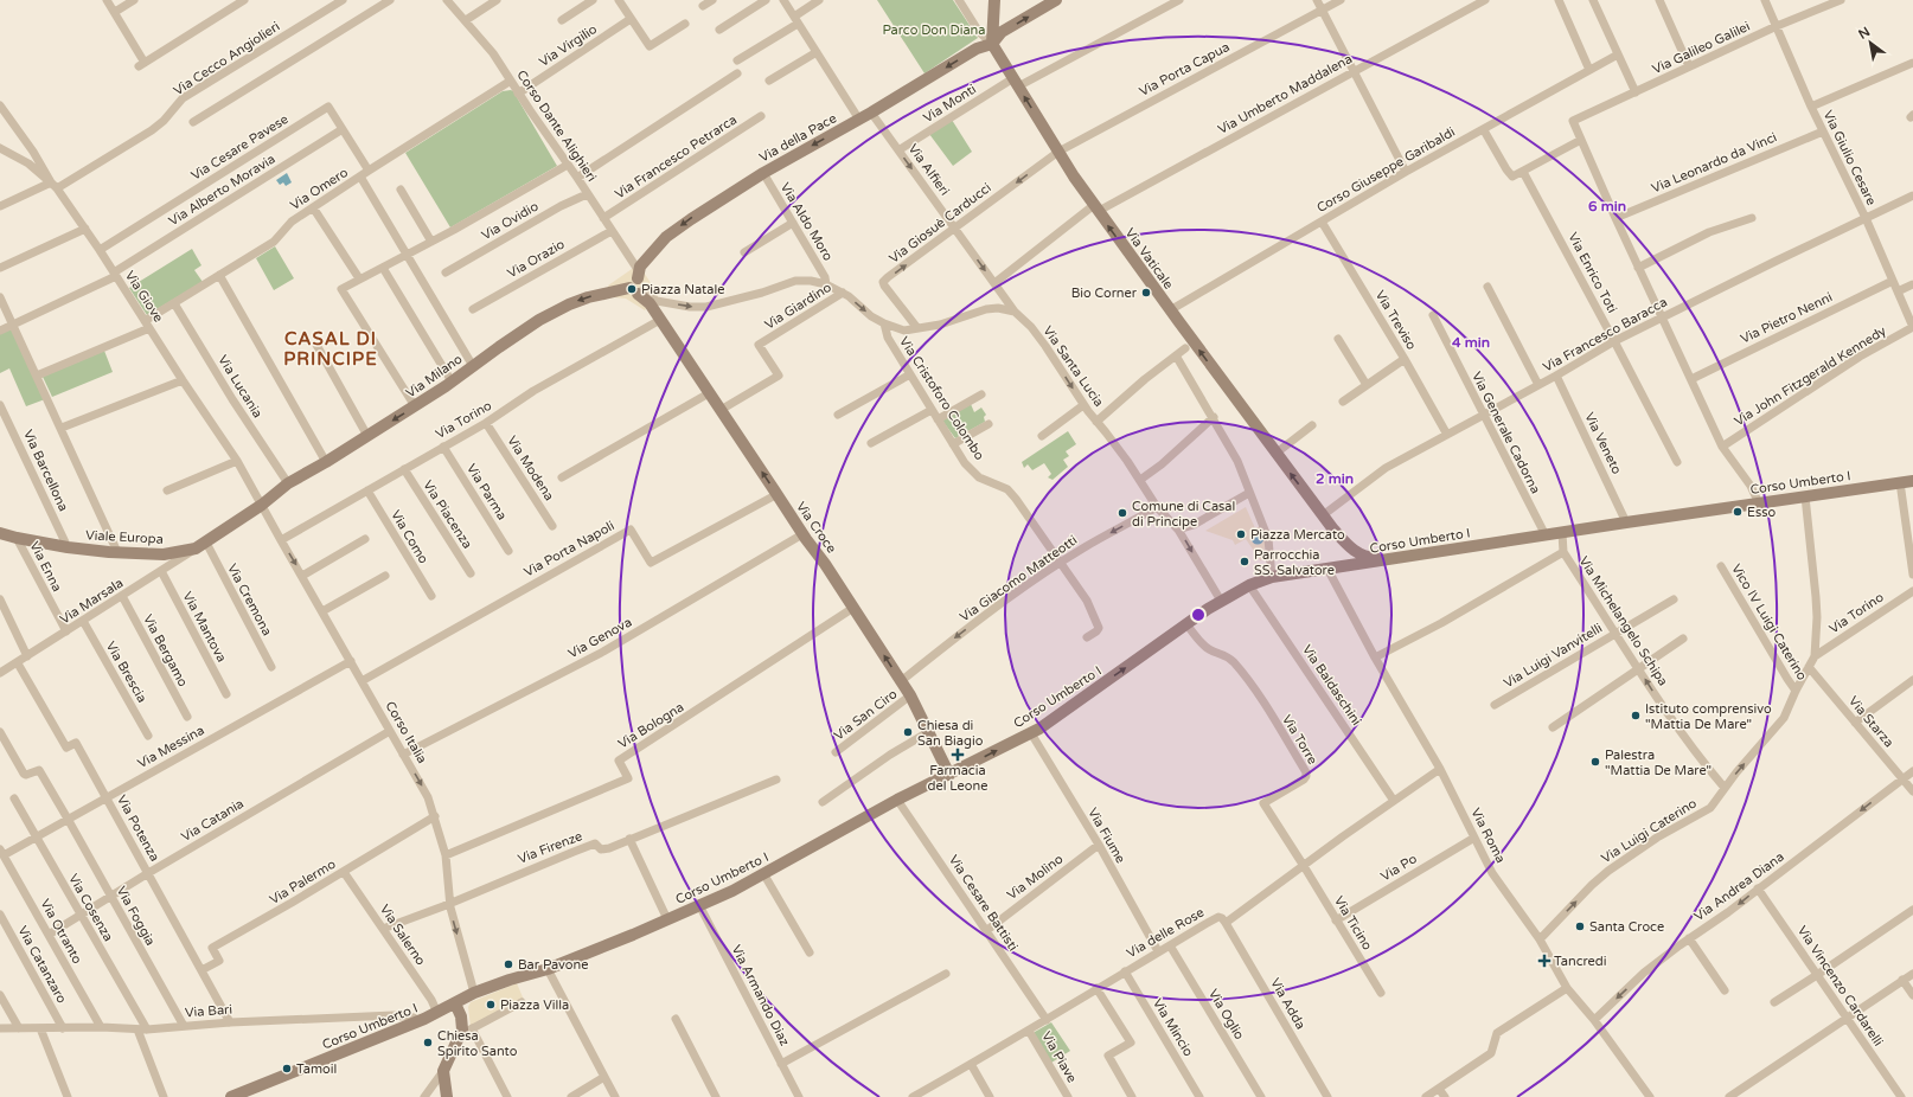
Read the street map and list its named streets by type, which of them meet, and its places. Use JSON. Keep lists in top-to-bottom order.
{
  "streets": {
    "street": [
      "Via Virgilio",
      "Via Galileo Galilei",
      "Via Cecco Angiolieri",
      "Via Porta Capua",
      "Via Umberto Maddalena",
      "Via Monti",
      "Corso Dante Alighieri",
      "Via della Pace",
      "Via Cesare Pavese",
      "Via Francesco Petrarca",
      "Via Giulio Cesare",
      "Via Leonardo da Vinci",
      "Via Alfieri",
      "Corso Giuseppe Garibaldi",
      "Via Omero",
      "Via Alberto Moravia",
      "Via Ovidio",
      "Via Aldo Moro",
      "Via Giosuè Carducci",
      "Via Orazio",
      "Via Vaticale",
      "Via Enrico Toti",
      "Via Giove",
      "Via Giardino",
      "Via Pietro Nenni",
      "Via Treviso",
      "Via Francesco Baracca",
      "Via Santa Lucia",
      "Via Milano",
      "Via John Fitzgerald Kennedy",
      "Via Lucania",
      "Via Cristoforo Colombo",
      "Via Torino",
      "Via Generale Cadorna",
      "Via Veneto",
      "Via Modena",
      "Via Barcellona",
      "Corso Umberto I",
      "Via Parma",
      "Via Piacenza",
      "Via Croce",
      "Viale Europa",
      "Via Como",
      "Via Porta Napoli",
      "Via Enna",
      "Via Giacomo Matteotti",
      "Via Cremona",
      "Via Marsala",
      "Via Michelangelo Schipa",
      "Vico IV Luigi Caterino",
      "Via Mantova",
      "Via Genova",
      "Via Bergamo",
      "Via Luigi Vanvitelli",
      "Via Brescia",
      "Via Baldaschini",
      "Via San Ciro",
      "Via Starza",
      "Via Bologna",
      "Corso Italia",
      "Via Torre",
      "Via Messina",
      "Via Catania",
      "Via Potenza",
      "Via Luigi Caterino",
      "Via Fiume",
      "Via Roma",
      "Via Firenze",
      "Via Po",
      "Via Molino",
      "Via Palermo",
      "Via Andrea Diana",
      "Via Cesare Battisti",
      "Via Cosenza",
      "Via Foggia",
      "Via Ticino",
      "Via Otranto",
      "Via delle Rose",
      "Via Salerno",
      "Via Catanzaro",
      "Via Vincenzo Cardarelli",
      "Via Armando Diaz",
      "Via Adda",
      "Via Bari",
      "Via Oglio",
      "Via Mincio",
      "Via Piave"
    ]
  },
  "crossings": [
    ["Via Virgilio", "Corso Dante Alighieri"],
    ["Via Galileo Galilei", "Via Giulio Cesare"],
    ["Via Cecco Angiolieri", "Via Giove"],
    ["Via Porta Capua", "Via Giosuè Carducci"],
    ["Via Porta Capua", "Via Vaticale"],
    ["Via Umberto Maddalena", "Via Alfieri"],
    ["Via Umberto Maddalena", "Via Vaticale"],
    ["Via Monti", "Via Alfieri"],
    ["Via Monti", "Via Vaticale"],
    ["Corso Dante Alighieri", "Via della Pace"],
    ["Corso Dante Alighieri", "Via Francesco Petrarca"],
    ["Corso Dante Alighieri", "Via Omero"],
    ["Corso Dante Alighieri", "Via Ovidio"],
    ["Corso Dante Alighieri", "Via Orazio"],
    ["Via della Pace", "Via Alfieri"],
    ["Via della Pace", "Via Aldo Moro"],
    ["Via della Pace", "Via Vaticale"],
    ["Via Cesare Pavese", "Via Omero"],
    ["Via Cesare Pavese", "Via Alberto Moravia"],
    ["Via Cesare Pavese", "Via Giove"],
    ["Via Giulio Cesare", "Via Leonardo da Vinci"],
    ["Via Giulio Cesare", "Via Pietro Nenni"],
    ["Via Giulio Cesare", "Via Francesco Baracca"],
    ["Via Giulio Cesare", "Via John Fitzgerald Kennedy"],
    ["Via Alfieri", "Via Giosuè Carducci"],
    ["Via Alfieri", "Via Santa Lucia"],
    ["Corso Giuseppe Garibaldi", "Via Vaticale"],
    ["Corso Giuseppe Garibaldi", "Via Treviso"],
    ["Via Omero", "Via Giove"],
    ["Via Omero", "Via Lucania"],
    ["Via Alberto Moravia", "Via Giove"],
    ["Via Giosuè Carducci", "Via Vaticale"],
    ["Via Vaticale", "Via Francesco Baracca"],
    ["Via Vaticale", "Corso Umberto I"],
    ["Via Vaticale", "Via Roma"],
    ["Via Enrico Toti", "Via Francesco Baracca"],
    ["Via Giove", "Via Milano"],
    ["Via Giove", "Viale Europa"],
    ["Via Giove", "Corso Italia"],
    ["Via Giardino", "Via Croce"],
    ["Via Treviso", "Via Francesco Baracca"],
    ["Via Francesco Baracca", "Via Generale Cadorna"],
    ["Via Francesco Baracca", "Via Veneto"],
    ["Via Santa Lucia", "Corso Umberto I"],
    ["Via Santa Lucia", "Via Giacomo Matteotti"],
    ["Via Milano", "Via Lucania"],
    ["Via Milano", "Via Croce"],
    ["Via Milano", "Viale Europa"],
    ["Via Milano", "Corso Italia"],
    ["Via Cristoforo Colombo", "Via Giacomo Matteotti"],
    ["Via Torino", "Via Modena"],
    ["Via Torino", "Via Parma"],
    ["Via Torino", "Via Piacenza"],
    ["Via Torino", "Via Croce"],
    ["Via Torino", "Via Como"],
    ["Via Torino", "Corso Italia"],
    ["Via Torino", "Via Luigi Caterino"],
    ["Via Generale Cadorna", "Corso Umberto I"],
    ["Via Veneto", "Corso Umberto I"],
    ["Via Barcellona", "Viale Europa"],
    ["Corso Umberto I", "Via Croce"],
    ["Corso Umberto I", "Via Michelangelo Schipa"],
    ["Corso Umberto I", "Via Baldaschini"],
    ["Corso Umberto I", "Corso Italia"],
    ["Corso Umberto I", "Via Torre"],
    ["Corso Umberto I", "Via Luigi Caterino"],
    ["Corso Umberto I", "Via Fiume"],
    ["Corso Umberto I", "Via Roma"],
    ["Corso Umberto I", "Via Cesare Battisti"],
    ["Corso Umberto I", "Via Salerno"],
    ["Corso Umberto I", "Via Armando Diaz"],
    ["Corso Umberto I", "Via Bari"],
    ["Via Croce", "Via Porta Napoli"],
    ["Via Croce", "Via Giacomo Matteotti"],
    ["Via Croce", "Via Genova"],
    ["Via Croce", "Via San Ciro"],
    ["Via Croce", "Via Bologna"],
    ["Viale Europa", "Via Enna"],
    ["Viale Europa", "Via Cremona"],
    ["Viale Europa", "Via Marsala"],
    ["Viale Europa", "Corso Italia"],
    ["Via Porta Napoli", "Corso Italia"],
    ["Via Enna", "Via Marsala"],
    ["Via Cremona", "Via Marsala"],
    ["Via Marsala", "Via Mantova"],
    ["Via Marsala", "Via Bergamo"],
    ["Via Marsala", "Via Brescia"],
    ["Via Marsala", "Via Potenza"],
    ["Via Michelangelo Schipa", "Via Luigi Vanvitelli"],
    ["Via Michelangelo Schipa", "Via Luigi Caterino"],
    ["Vico IV Luigi Caterino", "Via Luigi Caterino"],
    ["Via Genova", "Corso Italia"],
    ["Via Starza", "Via Luigi Caterino"],
    ["Via Starza", "Via Andrea Diana"],
    ["Via Bologna", "Corso Italia"],
    ["Corso Italia", "Via Messina"],
    ["Corso Italia", "Via Catania"],
    ["Corso Italia", "Via Firenze"],
    ["Corso Italia", "Via Palermo"],
    ["Via Torre", "Via Ticino"],
    ["Via Messina", "Via Potenza"],
    ["Via Messina", "Via Cosenza"],
    ["Via Messina", "Via Foggia"],
    ["Via Messina", "Via Otranto"],
    ["Via Catania", "Via Potenza"],
    ["Via Catania", "Via Cosenza"],
    ["Via Catania", "Via Foggia"],
    ["Via Catania", "Via Otranto"],
    ["Via Potenza", "Via Palermo"],
    ["Via Potenza", "Via Bari"],
    ["Via Luigi Caterino", "Via Roma"],
    ["Via Fiume", "Via Molino"],
    ["Via Fiume", "Via delle Rose"],
    ["Via Roma", "Via Po"],
    ["Via Roma", "Via Andrea Diana"],
    ["Via Firenze", "Via Salerno"],
    ["Via Po", "Via Ticino"],
    ["Via Molino", "Via Cesare Battisti"],
    ["Via Palermo", "Via Salerno"],
    ["Via Andrea Diana", "Via Vincenzo Cardarelli"],
    ["Via Cesare Battisti", "Via delle Rose"],
    ["Via Cosenza", "Via Bari"],
    ["Via Foggia", "Via Bari"],
    ["Via Otranto", "Via Bari"],
    ["Via delle Rose", "Via Adda"],
    ["Via delle Rose", "Via Oglio"],
    ["Via delle Rose", "Via Mincio"],
    ["Via delle Rose", "Via Piave"],
    ["Via Catanzaro", "Via Bari"]
  ],
  "one_way": [
    "Via Alfieri",
    "Via Santa Lucia",
    "Via Milano",
    "Via Giacomo Matteotti",
    "Via Michelangelo Schipa",
    "Corso Italia",
    "Via Luigi Caterino",
    "Via Andrea Diana"
  ],
  "districts": ["CASAL DI PRINCIPE"],
  "parks": ["Parco Don Diana"],
  "places": {
    "other": [
      "Piazza Natale",
      "Bio Corner",
      "Esso",
      "Comune di Casal di Principe",
      "Piazza Mercato",
      "Parrocchia SS. Salvatore",
      "Istituto comprensivo \"Mattia De Mare\"",
      "Chiesa di San Biagio",
      "Palestra \"Mattia De Mare\"",
      "Santa Croce",
      "Bar Pavone",
      "Piazza Villa",
      "Chiesa Spirito Santo",
      "Tamoil"
    ],
    "health": ["Farmacia del Leone", "Tancredi"]
  },
  "north": "top left",
  "rings": ["6 min", "4 min", "2 min"]
}
